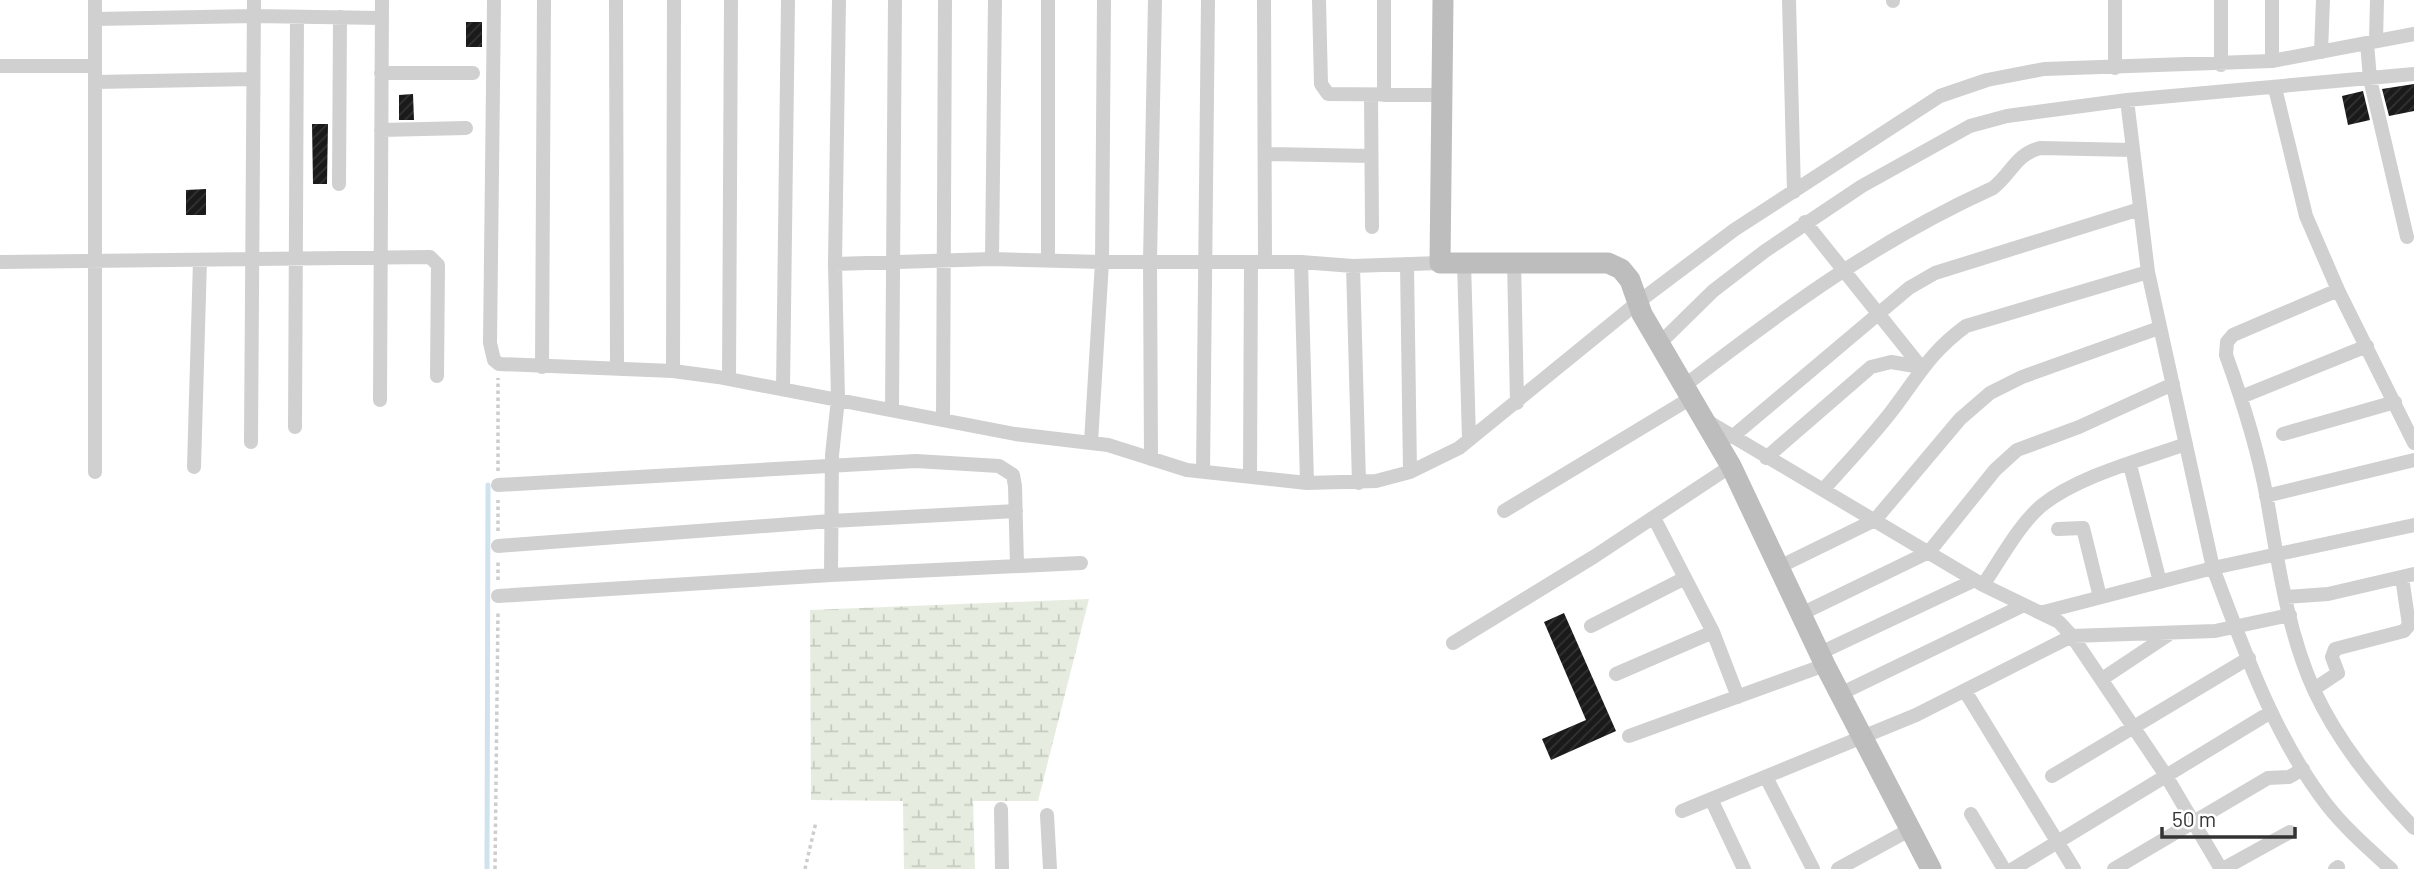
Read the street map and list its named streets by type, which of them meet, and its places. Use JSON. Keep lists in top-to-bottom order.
{
  "scale_bar": "50 m"
}
